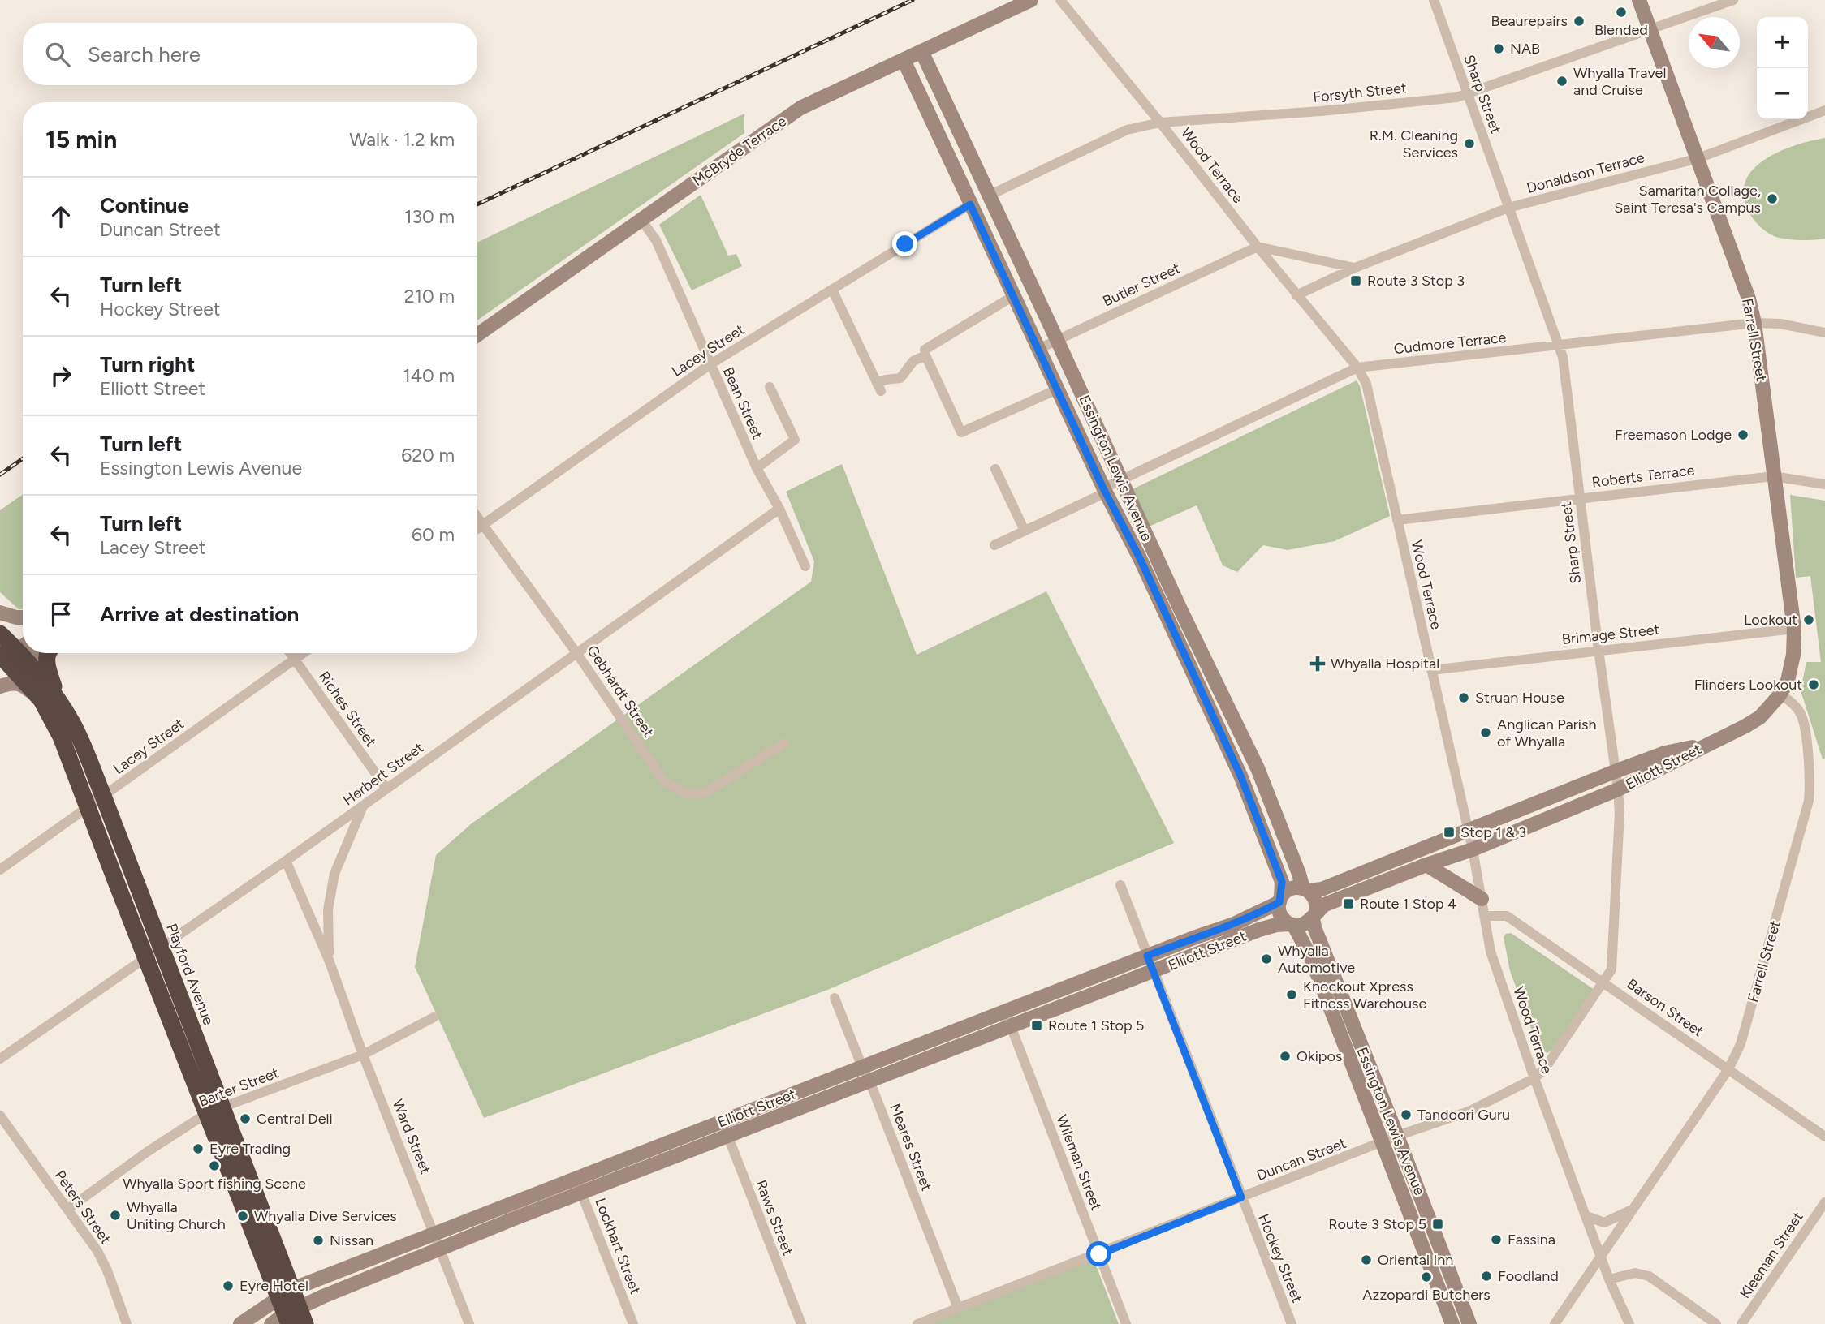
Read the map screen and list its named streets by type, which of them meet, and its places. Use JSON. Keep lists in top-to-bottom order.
{
  "streets": {
    "highway": ["Playford Avenue"],
    "main road": [
      "McBryde Terrace",
      "Farrell Street",
      "Essington Lewis Avenue",
      "Elliott Street"
    ],
    "street": [
      "Forsyth Street",
      "Sharp Street",
      "Wood Terrace",
      "Donaldson Terrace",
      "Butler Street",
      "Cudmore Terrace",
      "Lacey Street",
      "Bean Street",
      "Roberts Terrace",
      "Brimage Street",
      "Gebhardt Street",
      "Riches Street",
      "Herbert Street",
      "Barson Street",
      "Barter Street",
      "Ward Street",
      "Meares Street",
      "Duncan Street",
      "Wileman Street",
      "Peters Street",
      "Raws Street",
      "Lockhart Street",
      "Kleeman Street",
      "Hockey Street"
    ]
  },
  "crossings": [
    ["Forsyth Street", "Sharp Street"],
    ["Forsyth Street", "Wood Terrace"],
    ["Forsyth Street", "Farrell Street"],
    ["Forsyth Street", "Essington Lewis Avenue"],
    ["Sharp Street", "Wood Terrace"],
    ["Sharp Street", "Donaldson Terrace"],
    ["Sharp Street", "Cudmore Terrace"],
    ["Sharp Street", "Roberts Terrace"],
    ["Sharp Street", "Brimage Street"],
    ["Sharp Street", "Elliott Street"],
    ["Sharp Street", "Barson Street"],
    ["Sharp Street", "Duncan Street"],
    ["McBryde Terrace", "Bean Street"],
    ["McBryde Terrace", "Essington Lewis Avenue"],
    ["Wood Terrace", "Donaldson Terrace"],
    ["Wood Terrace", "Butler Street"],
    ["Wood Terrace", "Farrell Street"],
    ["Wood Terrace", "Cudmore Terrace"],
    ["Wood Terrace", "Roberts Terrace"],
    ["Wood Terrace", "Brimage Street"],
    ["Wood Terrace", "Elliott Street"],
    ["Wood Terrace", "Barson Street"],
    ["Wood Terrace", "Duncan Street"],
    ["Donaldson Terrace", "Farrell Street"],
    ["Butler Street", "Essington Lewis Avenue"],
    ["Farrell Street", "Cudmore Terrace"],
    ["Farrell Street", "Roberts Terrace"],
    ["Farrell Street", "Brimage Street"],
    ["Farrell Street", "Elliott Street"],
    ["Farrell Street", "Barson Street"],
    ["Cudmore Terrace", "Essington Lewis Avenue"],
    ["Lacey Street", "Bean Street"],
    ["Lacey Street", "Essington Lewis Avenue"],
    ["Lacey Street", "Gebhardt Street"],
    ["Lacey Street", "Riches Street"],
    ["Lacey Street", "Playford Avenue"],
    ["Bean Street", "Herbert Street"],
    ["Essington Lewis Avenue", "Elliott Street"],
    ["Essington Lewis Avenue", "Duncan Street"],
    ["Gebhardt Street", "Herbert Street"],
    ["Riches Street", "Herbert Street"],
    ["Elliott Street", "Playford Avenue"],
    ["Elliott Street", "Ward Street"],
    ["Elliott Street", "Meares Street"],
    ["Elliott Street", "Wileman Street"],
    ["Elliott Street", "Raws Street"],
    ["Elliott Street", "Lockhart Street"],
    ["Elliott Street", "Hockey Street"],
    ["Herbert Street", "Playford Avenue"],
    ["Herbert Street", "Ward Street"],
    ["Playford Avenue", "Barter Street"],
    ["Barter Street", "Ward Street"],
    ["Barter Street", "Peters Street"],
    ["Meares Street", "Duncan Street"],
    ["Duncan Street", "Wileman Street"],
    ["Duncan Street", "Hockey Street"]
  ],
  "places": {
    "other": [
      "Blended",
      "Beaurepairs",
      "NAB",
      "Whyalla Travel and Cruise",
      "R.M. Cleaning Services",
      "Samaritan Collage, Saint Teresa's Campus",
      "Freemason Lodge",
      "Lookout",
      "Flinders Lookout",
      "Struan House",
      "Anglican Parish of Whyalla",
      "Whyalla Automotive",
      "Knockout Xpress Fitness Warehouse",
      "Okipos",
      "Tandoori Guru",
      "Central Deli",
      "Eyre Trading",
      "Whyalla Sport fishing Scene",
      "Whyalla Uniting Church",
      "Whyalla Dive Services",
      "Fassina",
      "Nissan",
      "Oriental Inn",
      "Foodland",
      "Azzopardi Butchers",
      "Eyre Hotel"
    ],
    "transit": [
      "Route 3 Stop 3",
      "Stop 1 & 3",
      "Route 1 Stop 4",
      "Route 1 Stop 5",
      "Route 3 Stop 5"
    ],
    "health": ["Whyalla Hospital"]
  },
  "north": "top left",
  "page": {
    "map_buttons": ["+", "−"],
    "search": "Search here",
    "heading": ["15 min", "Walk · 1.2 km"],
    "list": [
      ["Continue", "Duncan Street", "130 m"],
      ["Turn left", "Hockey Street", "210 m"],
      ["Turn right", "Elliott Street", "140 m"],
      ["Turn left", "Essington Lewis Avenue", "620 m"],
      ["Turn left", "Lacey Street", "60 m"],
      "Arrive at destination"
    ]
  }
}
